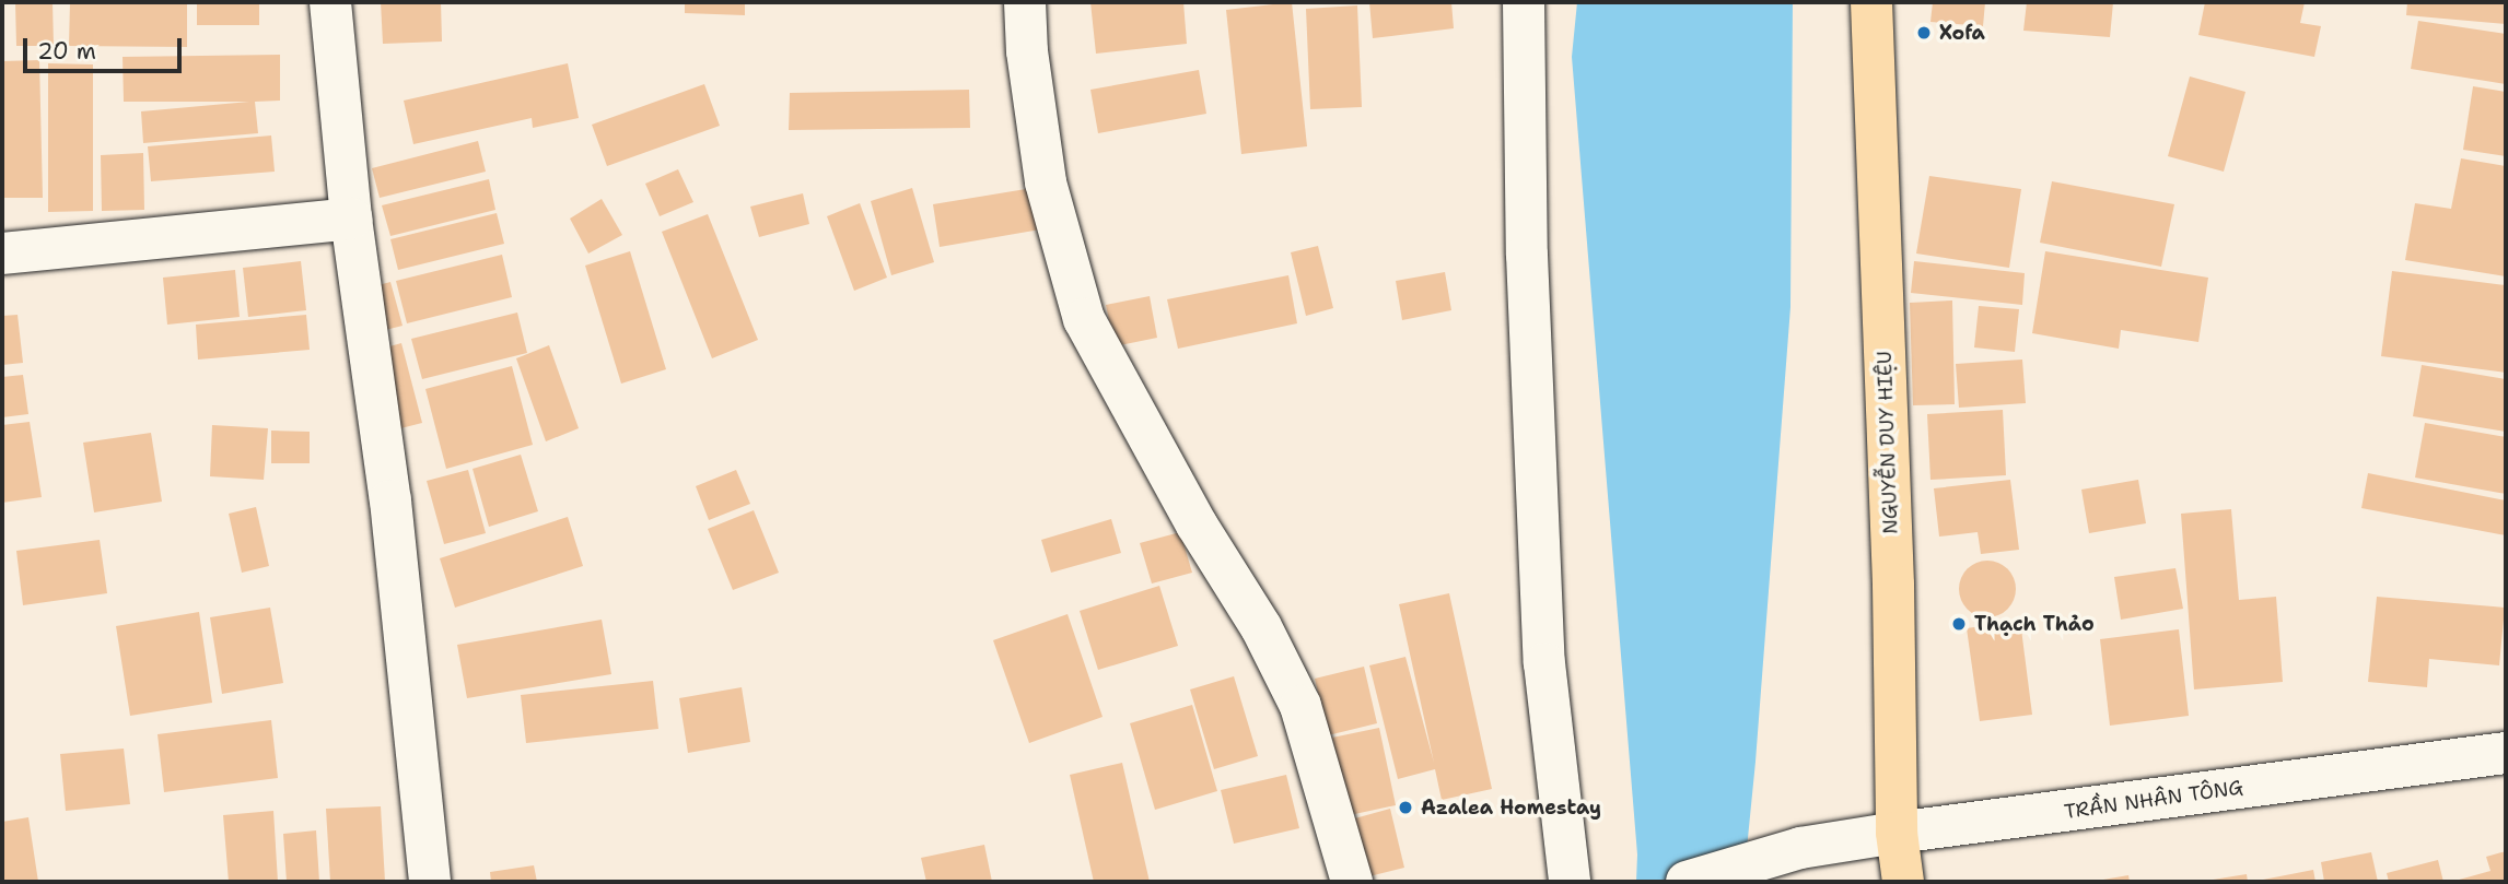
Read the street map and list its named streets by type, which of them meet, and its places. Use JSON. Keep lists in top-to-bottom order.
{
  "streets": {
    "main road": ["NGUYỄN DUY HIỆU"],
    "street": ["TRẦN NHÂN TÔNG"]
  },
  "crossings": [
    ["NGUYỄN DUY HIỆU", "TRẦN NHÂN TÔNG"]
  ],
  "places": ["Xofa", "Thạch Thảo", "Azalea Homestay"],
  "scale_bar": "20 m"
}
